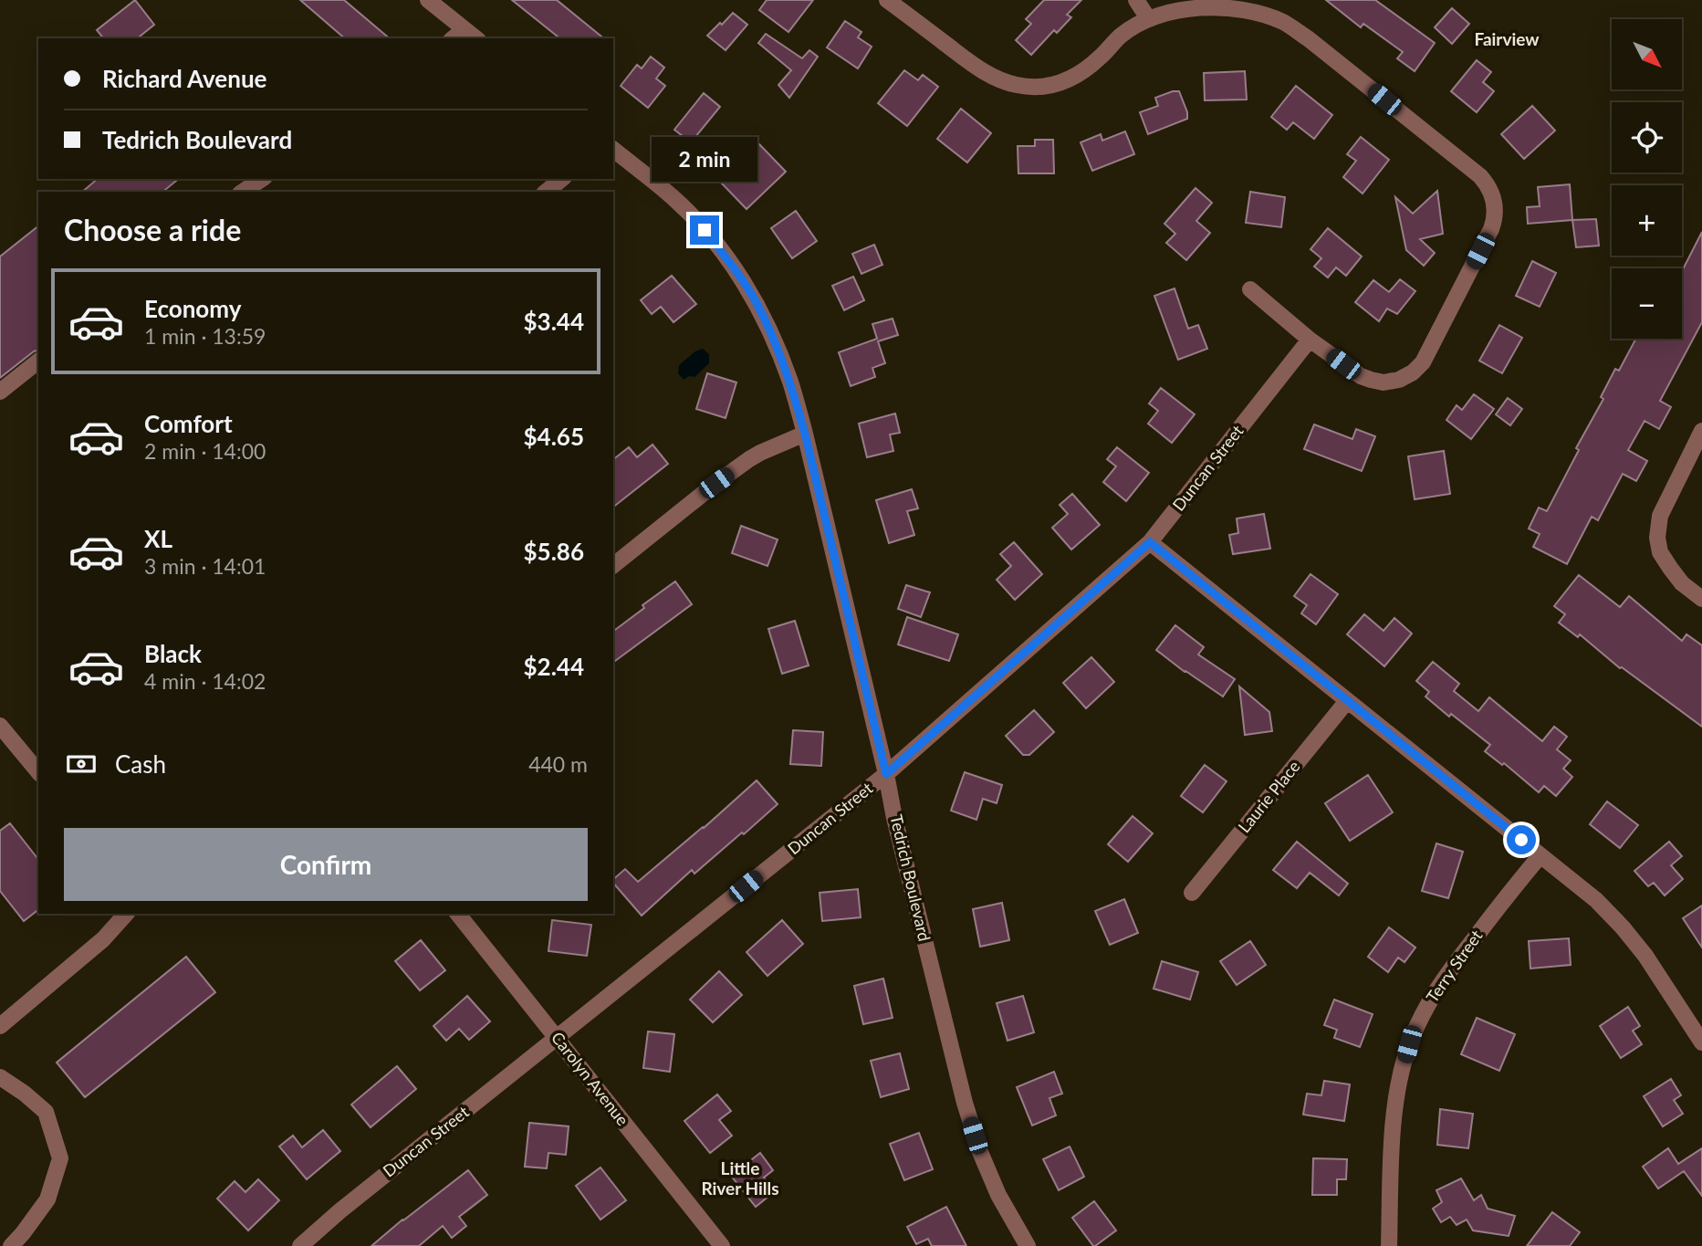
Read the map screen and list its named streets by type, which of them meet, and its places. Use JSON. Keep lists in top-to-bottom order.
{
  "streets": {
    "street": [
      "Duncan Street",
      "Laurie Place",
      "Tedrich Boulevard",
      "Terry Street",
      "Carolyn Avenue"
    ]
  },
  "crossings": [
    ["Duncan Street", "Tedrich Boulevard"],
    ["Duncan Street", "Carolyn Avenue"]
  ],
  "districts": ["Fairview", "Little River Hills"],
  "north": "bottom right",
  "page": {
    "map_buttons": ["+", "−"],
    "banner": ["Richard Avenue", "Tedrich Boulevard"],
    "bubble": "2 min",
    "heading": "Choose a ride",
    "list": [
      {
        "name": "Economy",
        "note": "1 min · 13:59",
        "value": "$3.44"
      },
      {
        "name": "Comfort",
        "note": "2 min · 14:00",
        "value": "$4.65"
      },
      {
        "name": "XL",
        "note": "3 min · 14:01",
        "value": "$5.86"
      },
      {
        "name": "Black",
        "note": "4 min · 14:02",
        "value": "$2.44"
      }
    ],
    "pay": ["Cash", "440 m"],
    "buttons": "Confirm"
  }
}
